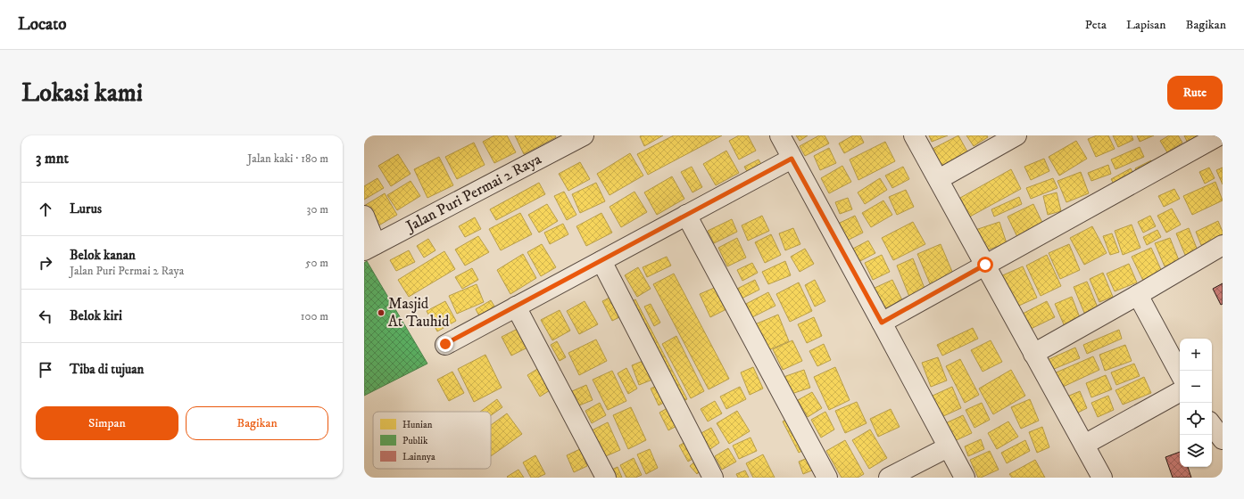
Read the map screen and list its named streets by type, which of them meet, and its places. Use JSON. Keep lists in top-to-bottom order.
{
  "streets": {
    "street": ["Jalan Puri Permai 2 Raya"]
  },
  "places": ["Masjid At Tauhid"],
  "legend": ["Hunian", "Publik", "Lainnya"],
  "page": {
    "header": "Locato",
    "nav": ["Peta", "Lapisan", "Bagikan"],
    "buttons": [
      "Rute",
      ["Simpan", "Bagikan"]
    ],
    "title": "Lokasi kami",
    "heading": ["3 mnt", "Jalan kaki · 180 m"],
    "list": [
      ["Lurus", "30 m"],
      ["Belok kanan", "Jalan Puri Permai 2 Raya", "50 m"],
      ["Belok kiri", "100 m"],
      "Tiba di tujuan"
    ],
    "map_buttons": ["+", "−"]
  }
}
